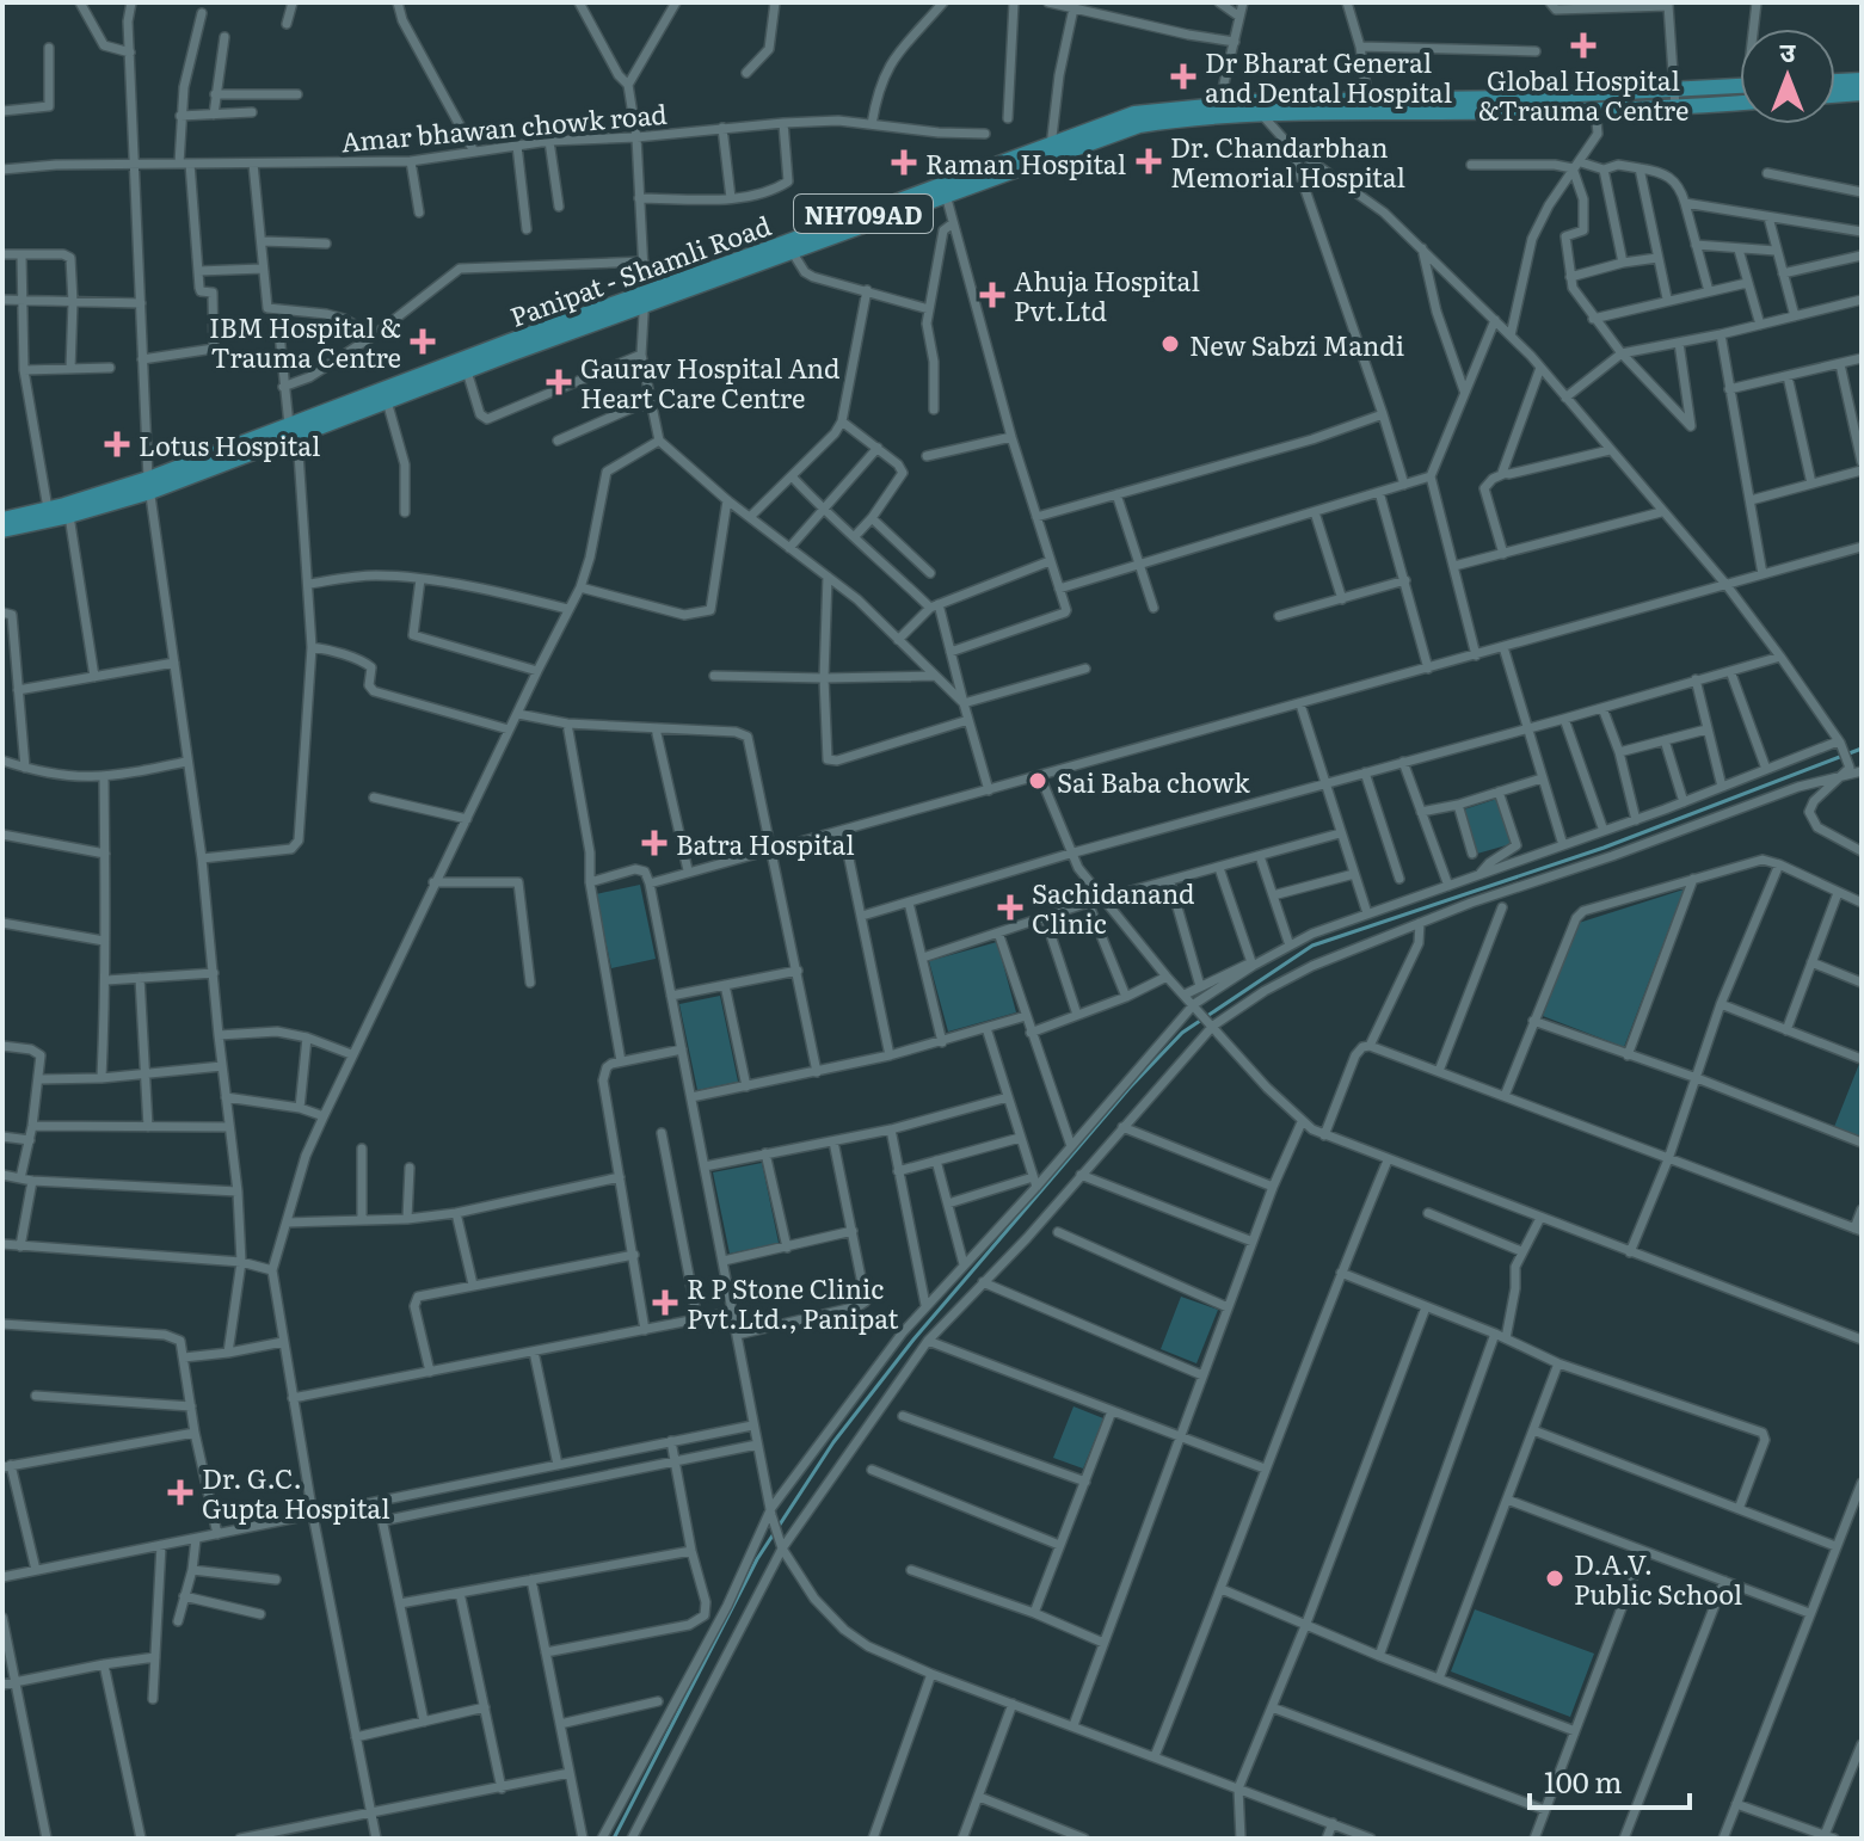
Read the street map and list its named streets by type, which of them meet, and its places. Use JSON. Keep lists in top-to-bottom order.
{
  "streets": {
    "highway": ["NH709AD", "Panipat - Shamli Road"],
    "street": ["Amar bhawan chowk road"]
  },
  "places": {
    "health": [
      "Global Hospital &Trauma Centre",
      "Dr Bharat General and Dental Hospital",
      "Dr. Chandarbhan Memorial Hospital",
      "Raman Hospital",
      "Ahuja Hospital Pvt.Ltd",
      "IBM Hospital & Trauma Centre",
      "Gaurav Hospital And Heart Care Centre",
      "Lotus Hospital",
      "Batra Hospital",
      "Sachidanand Clinic",
      "R P Stone Clinic Pvt.Ltd., Panipat",
      "Dr. G.C. Gupta Hospital"
    ],
    "other": ["New Sabzi Mandi", "Sai Baba chowk", "D.A.V. Public School"]
  },
  "scale_bar": "100 m",
  "north": "top"
}
